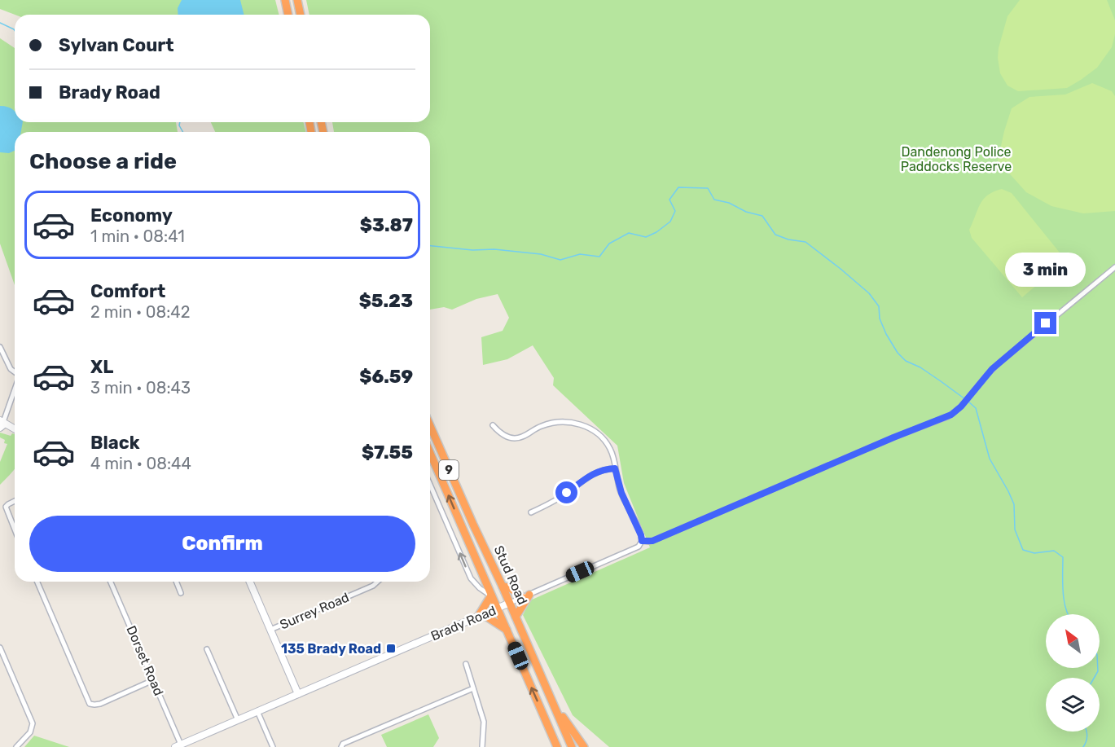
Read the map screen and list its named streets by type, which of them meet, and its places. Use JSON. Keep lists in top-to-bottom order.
{
  "streets": {
    "highway": ["9", "Stud Road"],
    "main road": ["Brady Road"],
    "street": ["Surrey Road", "Dorset Road"]
  },
  "crossings": [
    ["Stud Road", "Brady Road"],
    ["Brady Road", "Dorset Road"]
  ],
  "parks": ["Dandenong Police Paddocks Reserve"],
  "places": {
    "transit": ["135 Brady Road"]
  },
  "north": "top left",
  "page": {
    "banner": ["Sylvan Court", "Brady Road"],
    "heading": "Choose a ride",
    "list": [
      {
        "name": "Economy",
        "note": "1 min · 08:41",
        "value": "$3.87"
      },
      {
        "name": "Comfort",
        "note": "2 min · 08:42",
        "value": "$5.23"
      },
      {
        "name": "XL",
        "note": "3 min · 08:43",
        "value": "$6.59"
      },
      {
        "name": "Black",
        "note": "4 min · 08:44",
        "value": "$7.55"
      }
    ],
    "bubble": "3 min",
    "buttons": "Confirm"
  }
}
